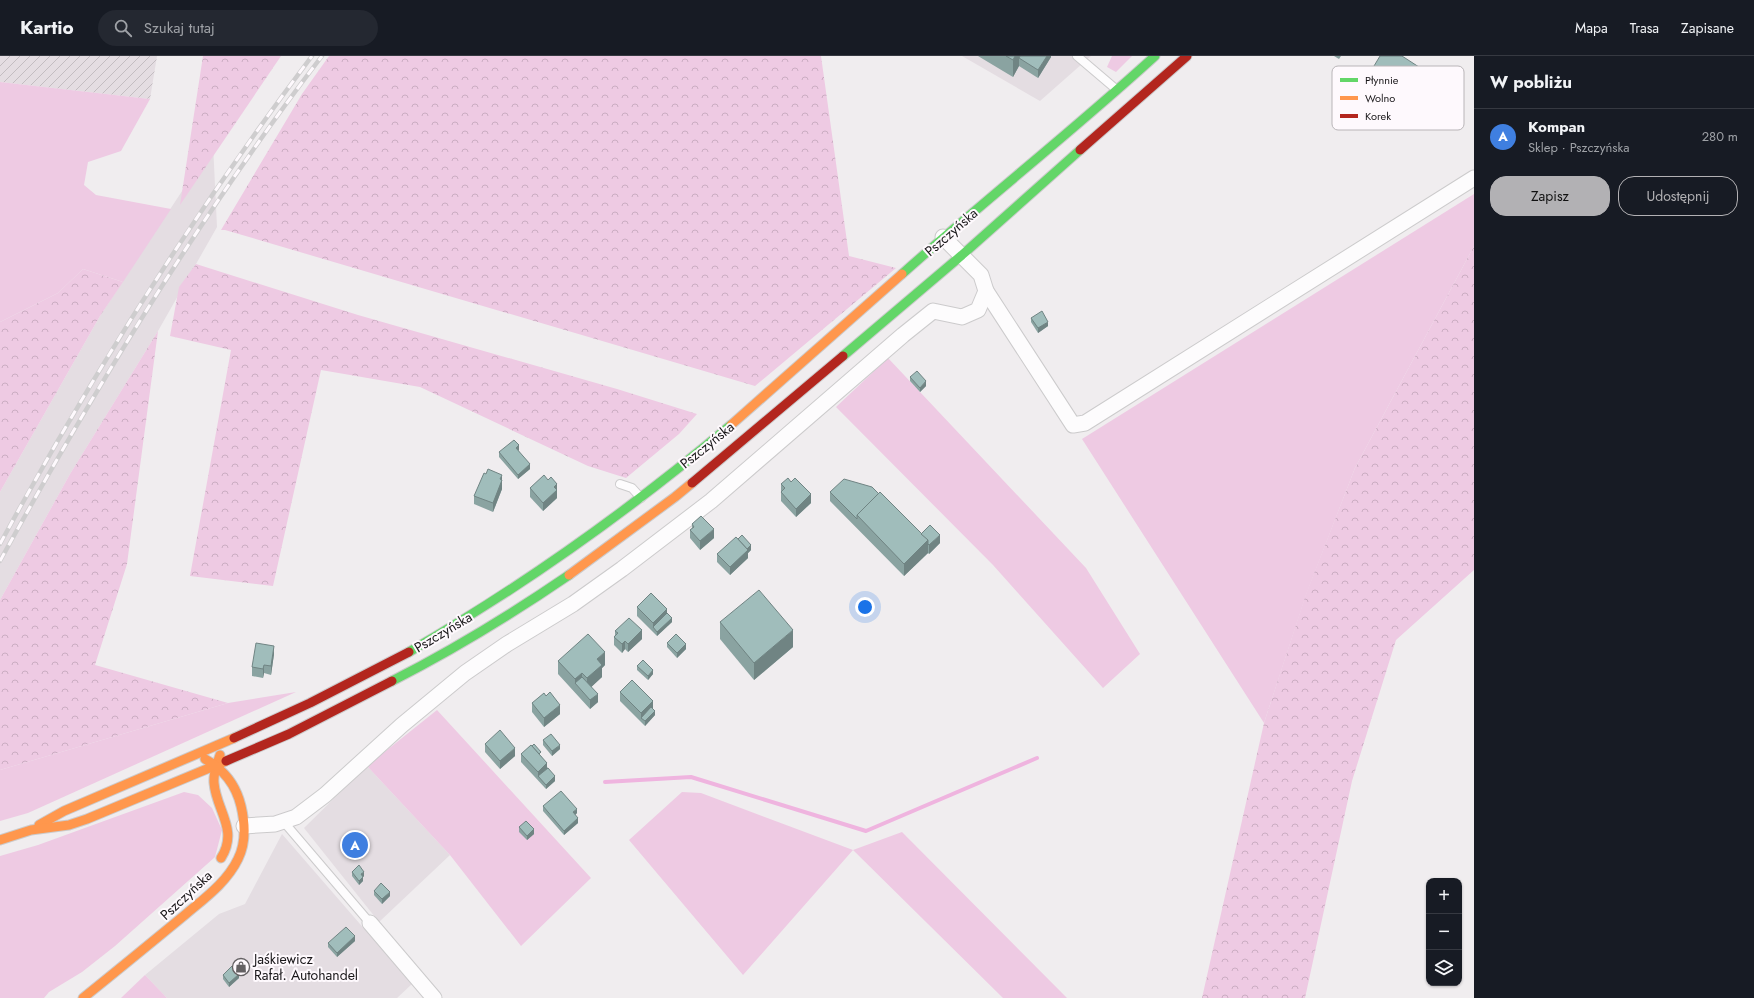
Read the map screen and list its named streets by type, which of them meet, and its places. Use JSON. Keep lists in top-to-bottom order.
{
  "streets": {
    "main road": ["Pszczyńska"]
  },
  "places": {
    "shop": ["Jaśkiewicz Rafał. Autohandel"]
  },
  "legend": ["Płynnie", "Wolno", "Korek"],
  "page": {
    "header": "Kartio",
    "search": "Szukaj tutaj",
    "nav": ["Mapa", "Trasa", "Zapisane"],
    "heading": "W pobliżu",
    "list": [
      {
        "mark": "A",
        "name": "Kompan",
        "note": "Sklep · Pszczyńska",
        "value": "280 m"
      }
    ],
    "buttons": ["Zapisz", "Udostępnij"],
    "pins": "A",
    "map_buttons": ["+", "−"]
  }
}
